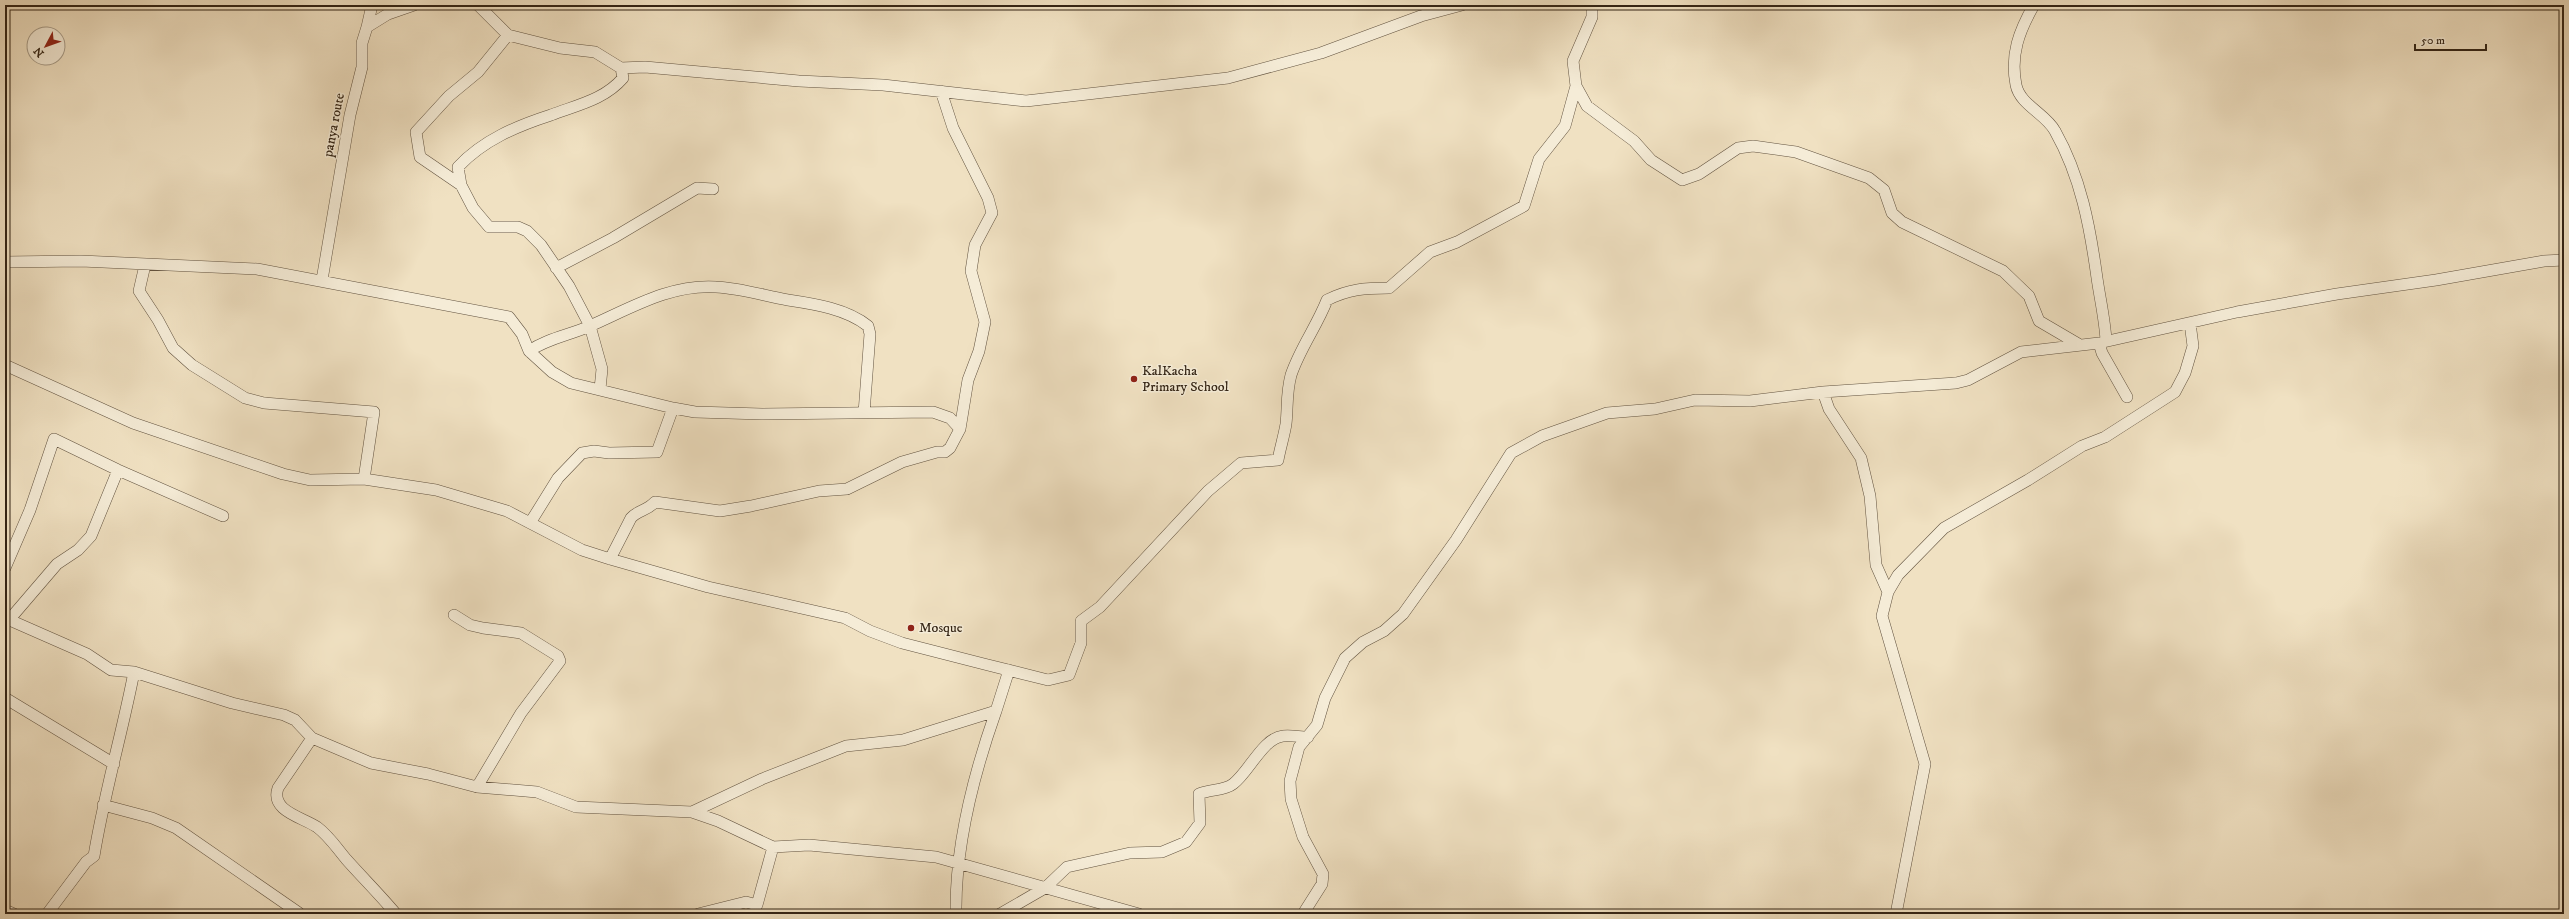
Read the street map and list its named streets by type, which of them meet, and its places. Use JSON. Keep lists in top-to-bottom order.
{
  "streets": {
    "street": ["panya route"]
  },
  "places": ["KalKacha Primary School", "Mosque"],
  "scale_bar": "50 m",
  "north": "bottom left"
}
